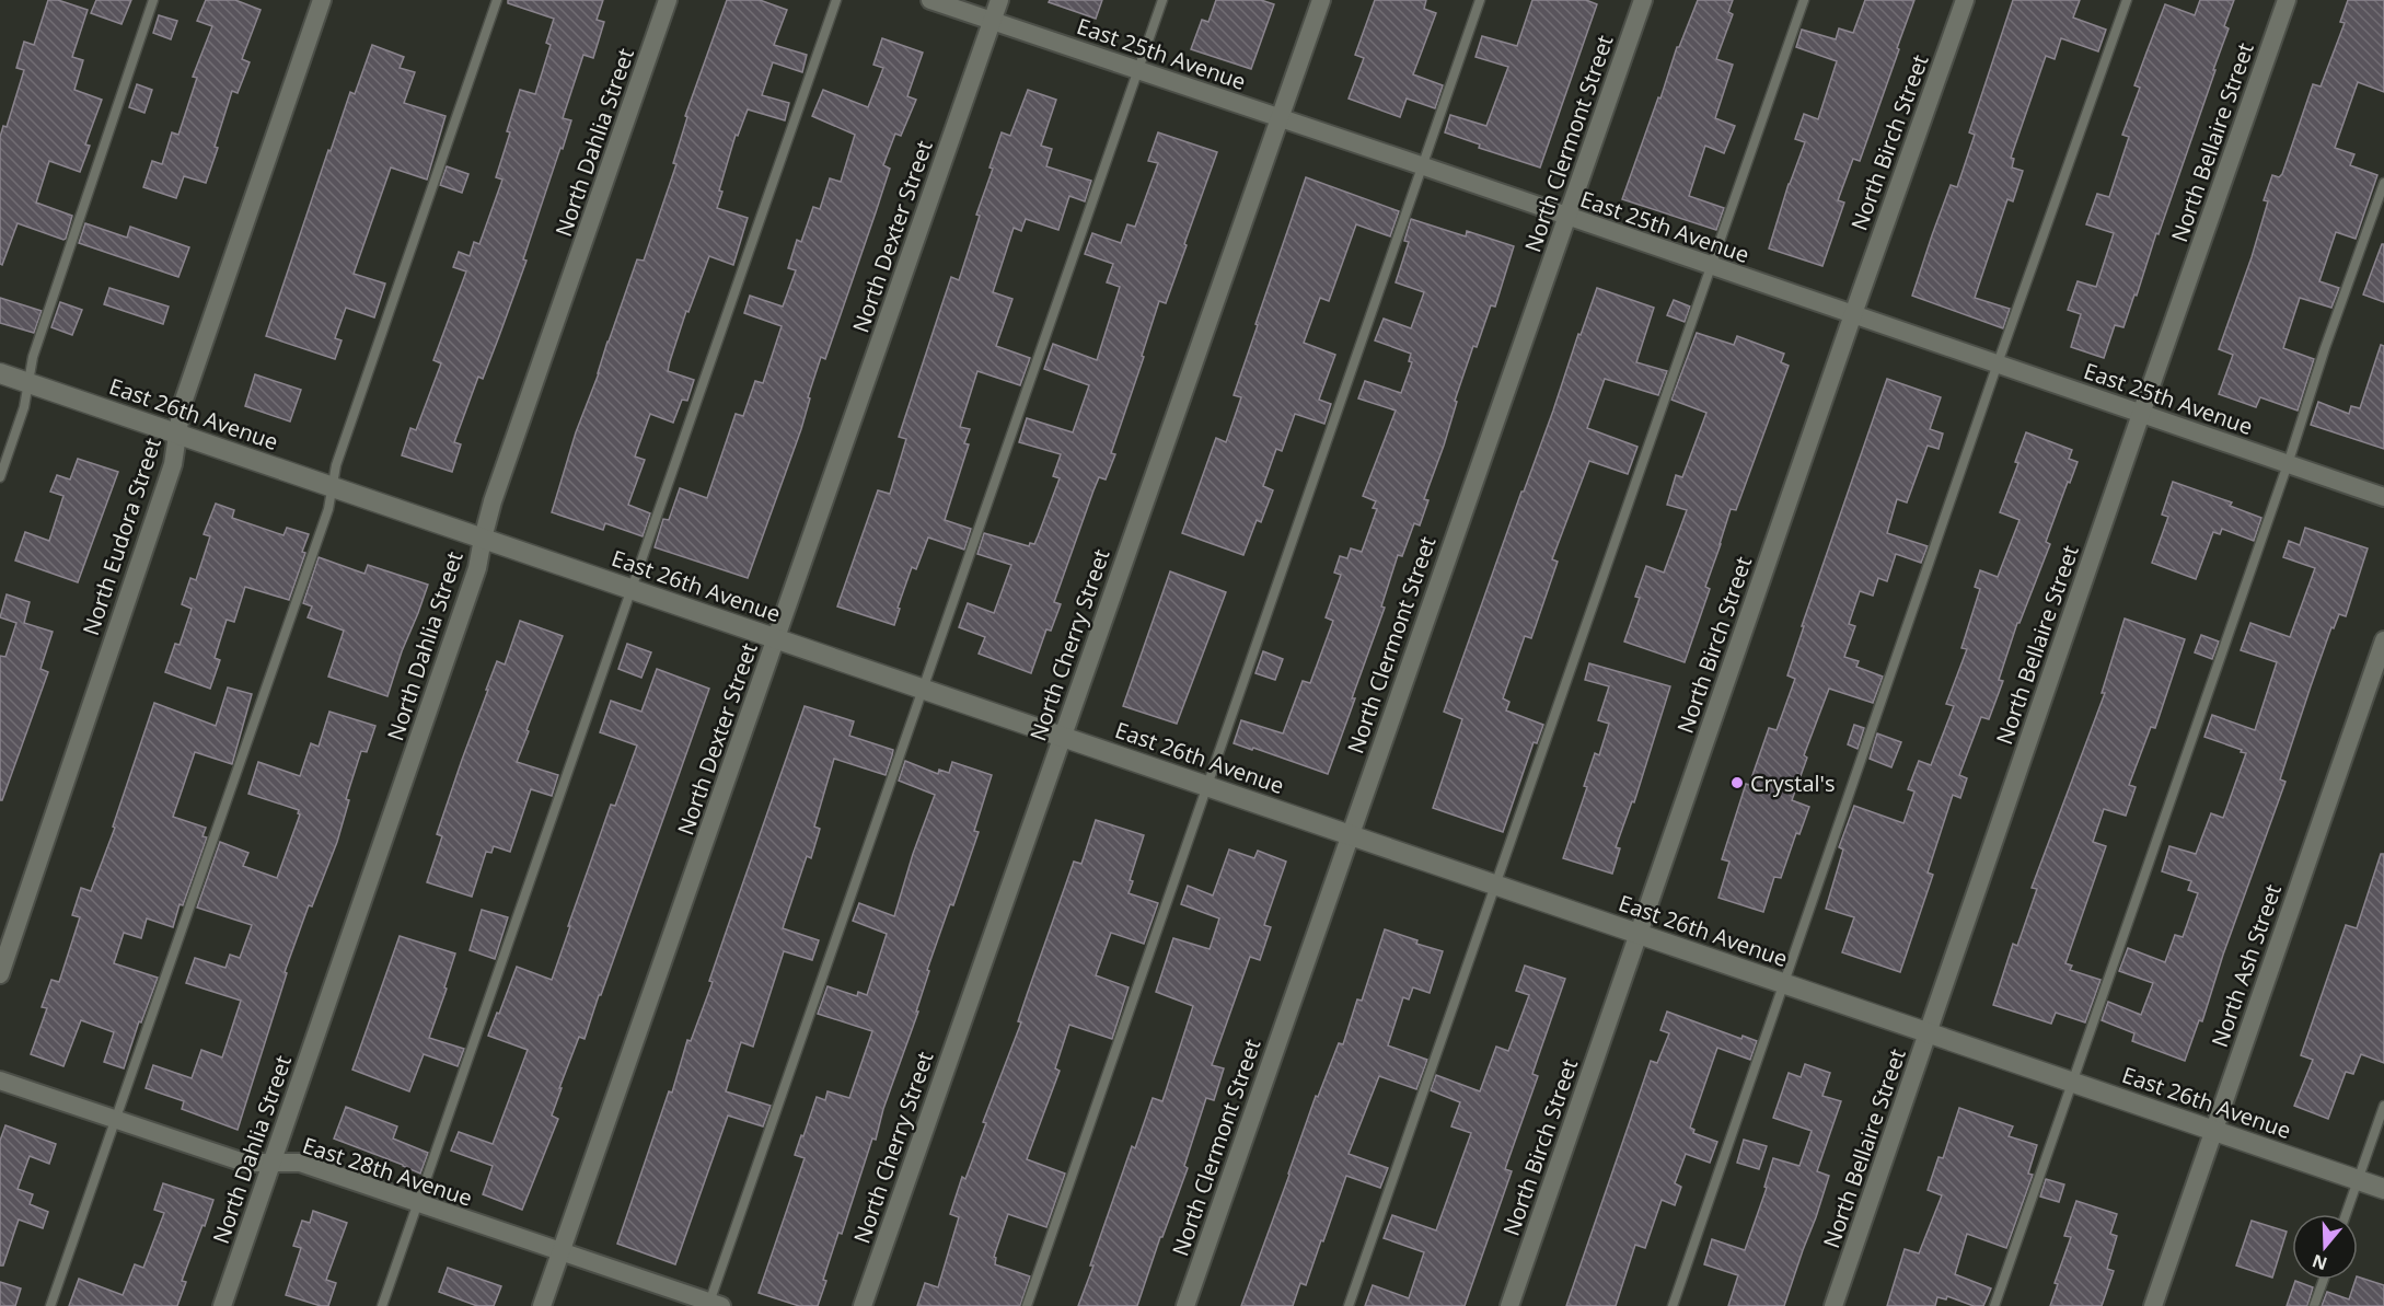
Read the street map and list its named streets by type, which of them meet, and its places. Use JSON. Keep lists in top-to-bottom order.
{
  "streets": {
    "street": [
      "East 25th Avenue",
      "North Dahlia Street",
      "North Birch Street",
      "North Bellaire Street",
      "North Clermont Street",
      "North Dexter Street",
      "East 26th Avenue",
      "North Eudora Street",
      "North Cherry Street",
      "North Ash Street",
      "East 28th Avenue"
    ]
  },
  "crossings": [
    ["East 25th Avenue", "North Birch Street"],
    ["East 25th Avenue", "North Bellaire Street"],
    ["East 25th Avenue", "North Clermont Street"],
    ["East 25th Avenue", "North Dexter Street"],
    ["East 25th Avenue", "North Cherry Street"],
    ["North Dahlia Street", "East 26th Avenue"],
    ["North Dahlia Street", "East 28th Avenue"],
    ["North Birch Street", "East 26th Avenue"],
    ["North Bellaire Street", "East 26th Avenue"],
    ["North Clermont Street", "East 26th Avenue"],
    ["North Dexter Street", "East 26th Avenue"],
    ["North Dexter Street", "East 28th Avenue"],
    ["East 26th Avenue", "North Eudora Street"],
    ["East 26th Avenue", "North Cherry Street"],
    ["East 26th Avenue", "North Ash Street"]
  ],
  "places": ["Crystal's"],
  "north": "bottom"
}
